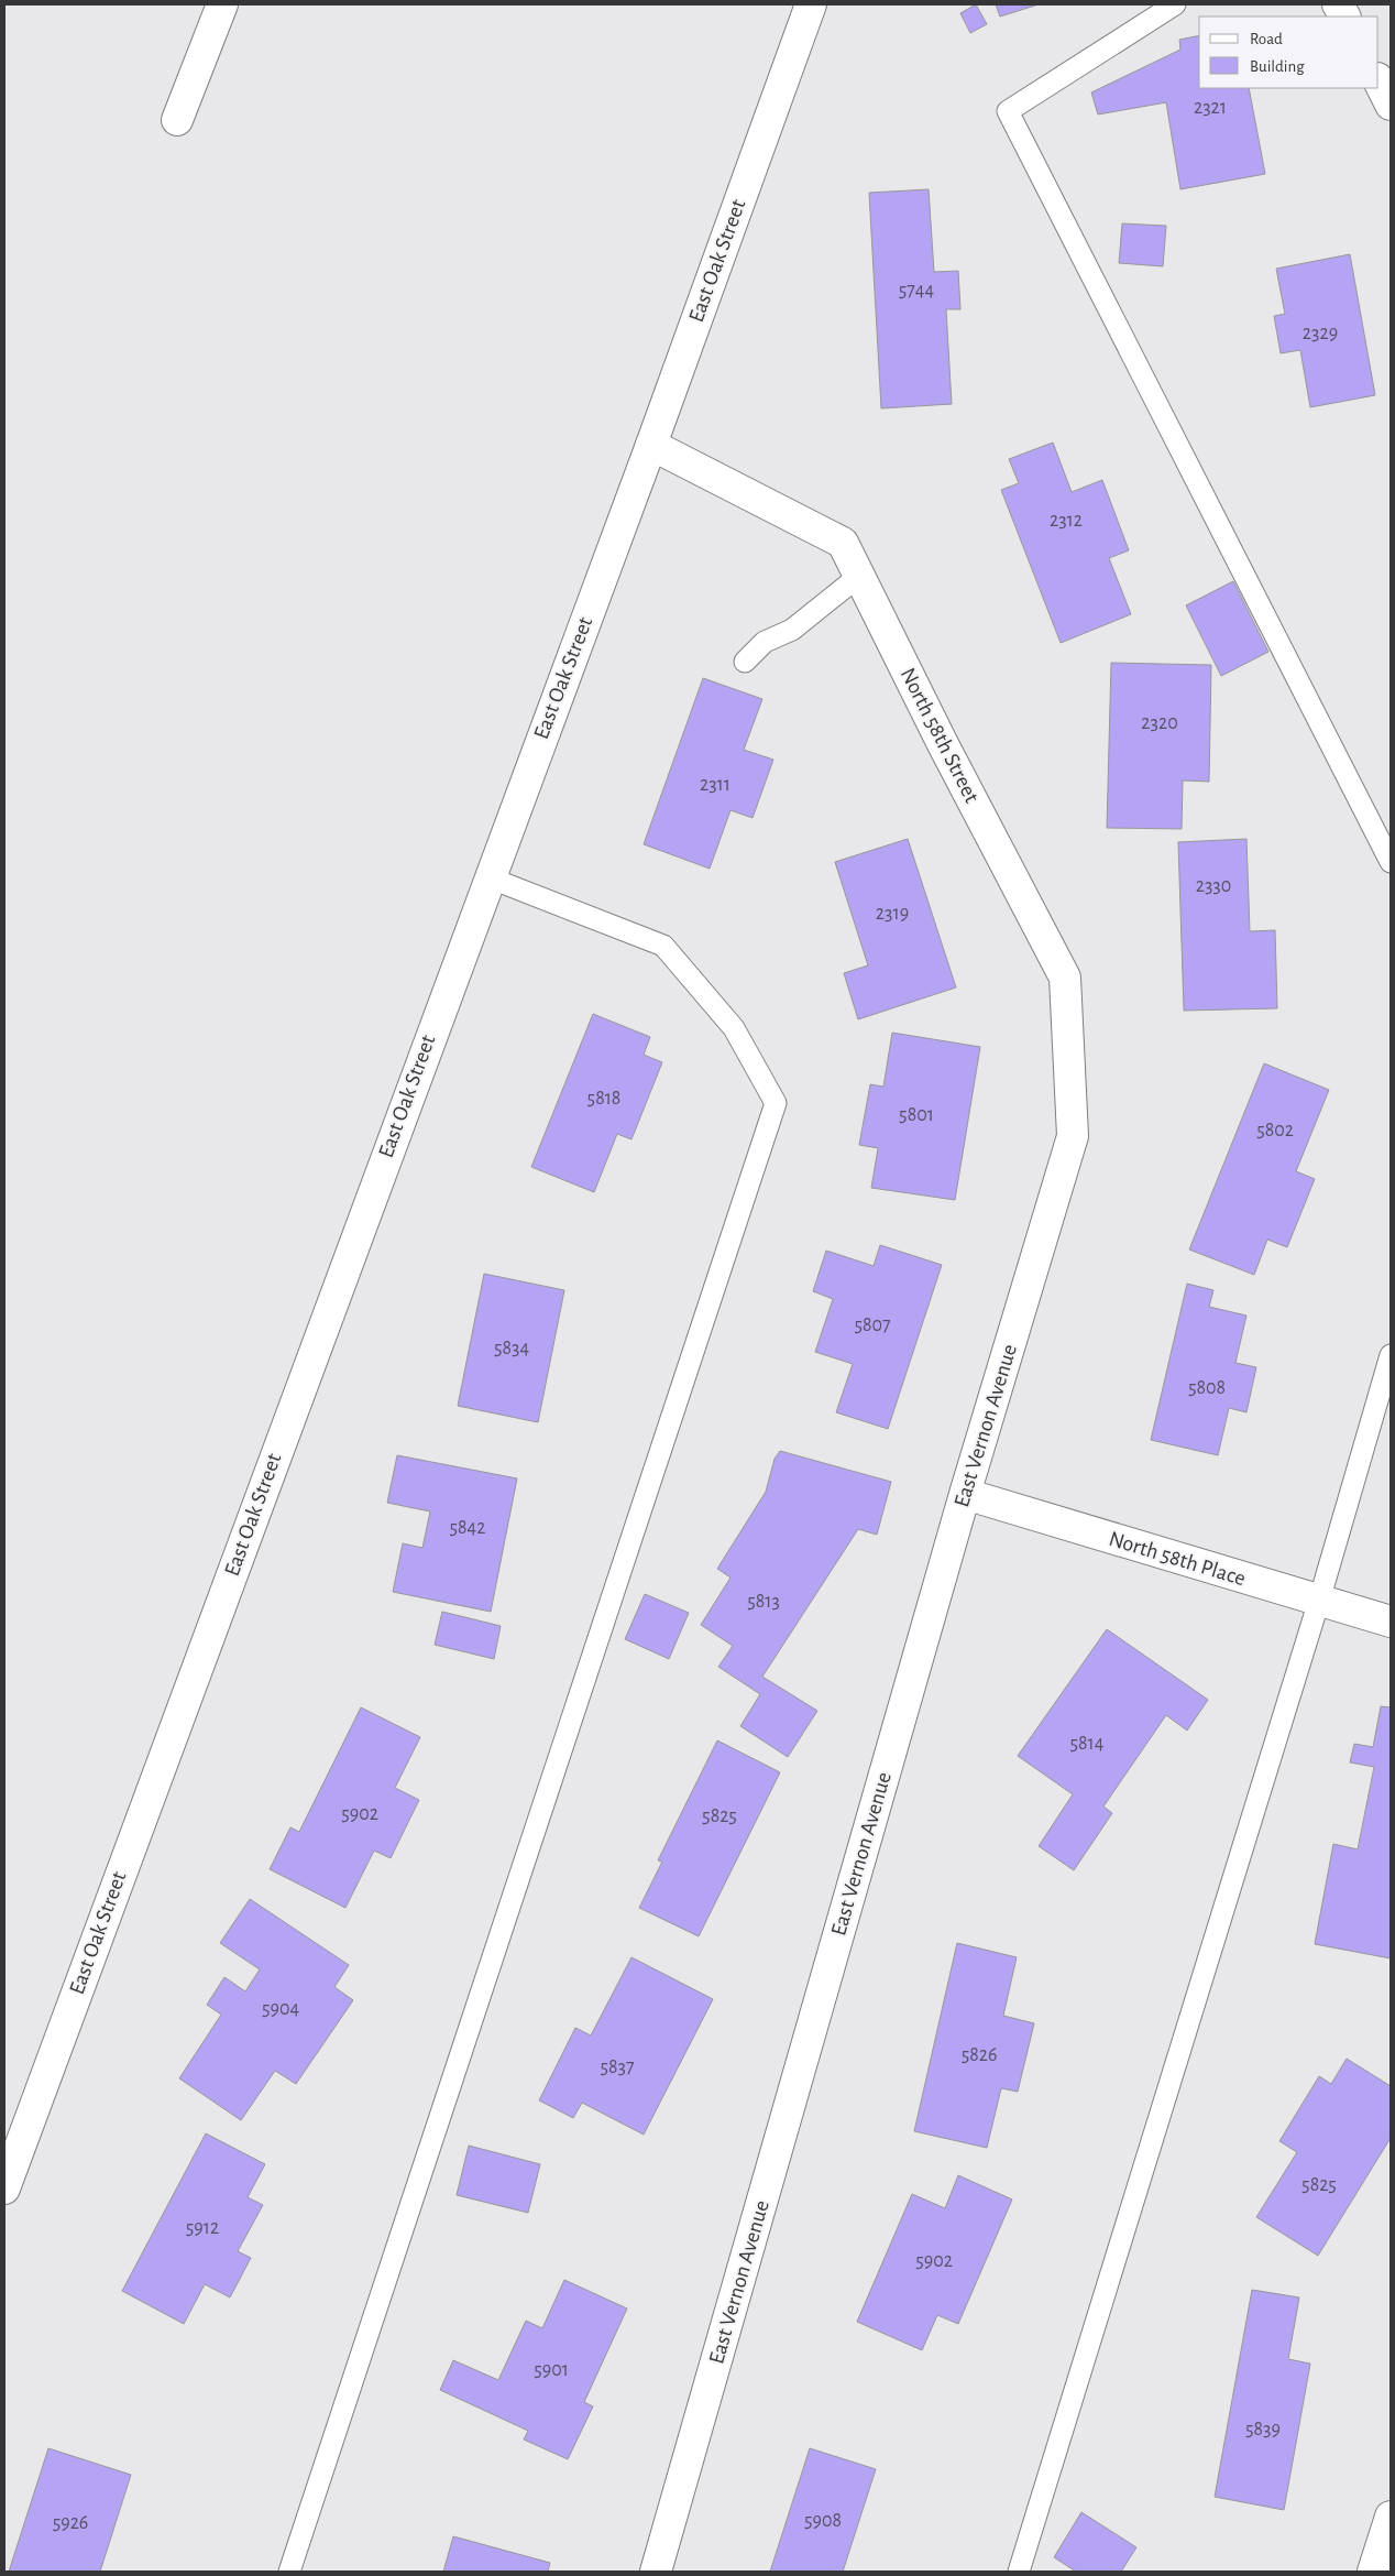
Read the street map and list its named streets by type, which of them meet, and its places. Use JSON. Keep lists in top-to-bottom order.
{
  "streets": {
    "street": [
      "East Oak Street",
      "North 58th Street",
      "East Vernon Avenue",
      "North 58th Place"
    ]
  },
  "crossings": [
    ["East Oak Street", "North 58th Street"],
    ["North 58th Street", "East Vernon Avenue"],
    ["East Vernon Avenue", "North 58th Place"]
  ],
  "house_numbers": [
    "2321",
    "5744",
    "2329",
    "2312",
    "2320",
    "2311",
    "2330",
    "2319",
    "5818",
    "5801",
    "5802",
    "5807",
    "5834",
    "5808",
    "5842",
    "5813",
    "5814",
    "5902",
    "5825",
    "5904",
    "5826",
    "5837",
    "5825",
    "5912",
    "5902",
    "5901",
    "5839",
    "5908",
    "5926"
  ],
  "legend": ["Road", "Building"]
}
